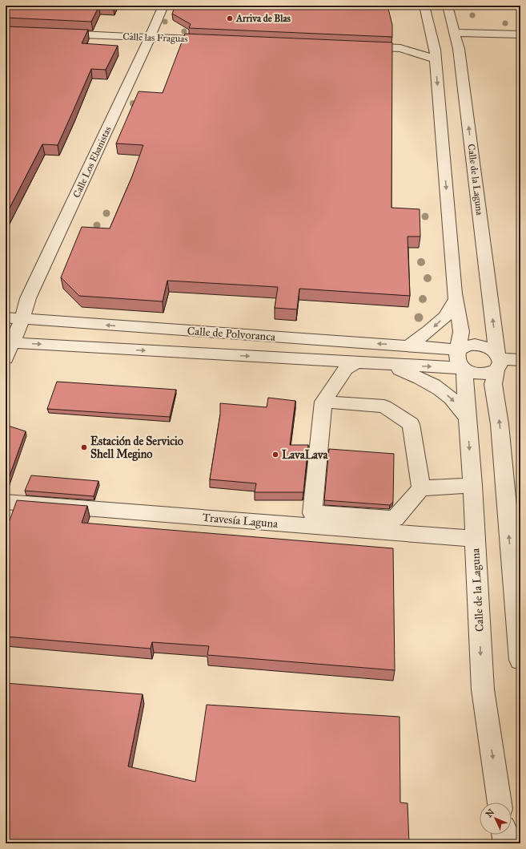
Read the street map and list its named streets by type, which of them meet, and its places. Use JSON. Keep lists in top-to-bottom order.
{
  "streets": {
    "street": [
      "Calle las Fraguas",
      "Calle Los Ebanistas",
      "Calle de la Laguna",
      "Calle de Polvoranca",
      "Travesía Laguna"
    ]
  },
  "crossings": [
    ["Calle las Fraguas", "Calle Los Ebanistas"],
    ["Calle Los Ebanistas", "Calle de Polvoranca"],
    ["Calle de la Laguna", "Calle de Polvoranca"],
    ["Calle de la Laguna", "Travesía Laguna"]
  ],
  "places": ["Arriva de Blas", "Estación de Servicio Shell Megino", "LavaLava"],
  "north": "top left"
}
